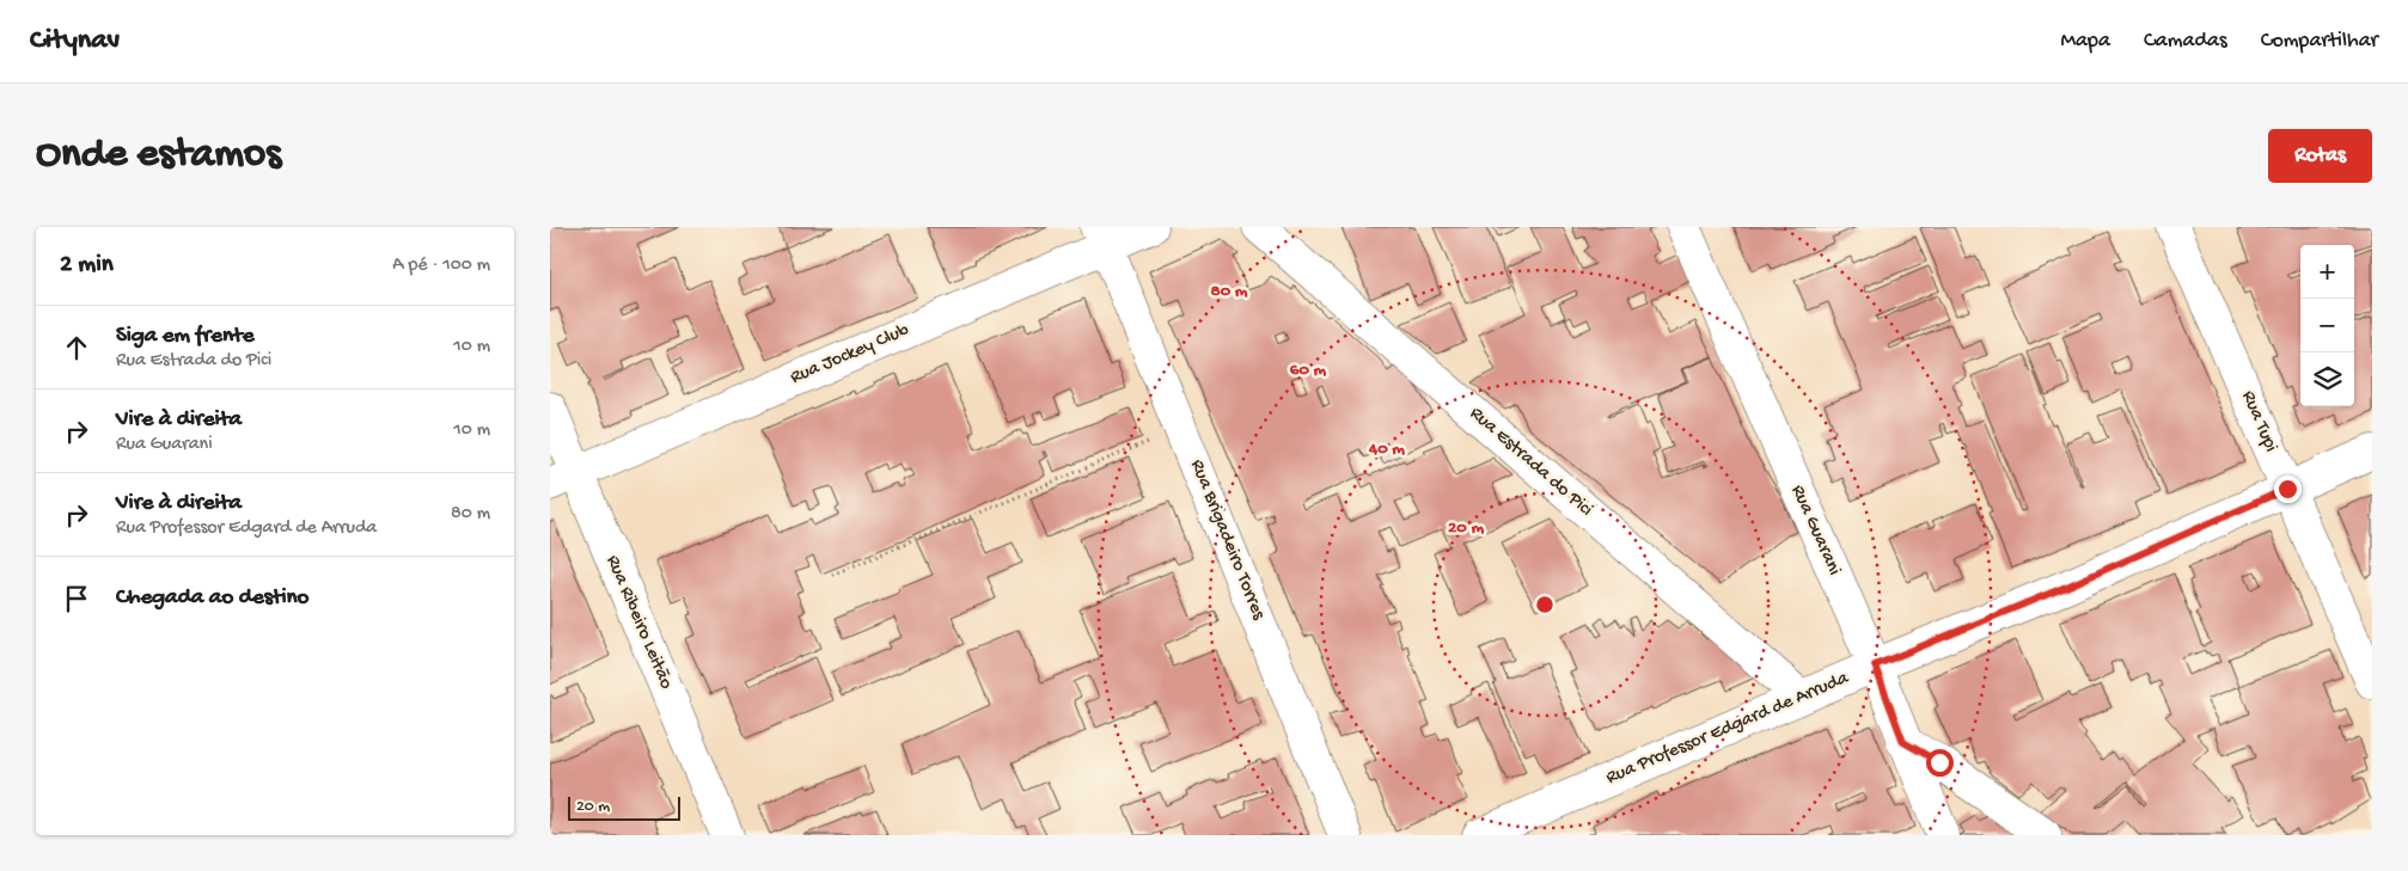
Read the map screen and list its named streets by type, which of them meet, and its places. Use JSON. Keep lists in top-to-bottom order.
{
  "streets": {
    "street": [
      "Rua Jockey Club",
      "Rua Tupi",
      "Rua Estrada do Pici",
      "Rua Guarani",
      "Rua Brigadeiro Torres",
      "Rua Ribeiro Leitão",
      "Rua Professor Edgard de Arruda"
    ]
  },
  "crossings": [
    ["Rua Jockey Club", "Rua Brigadeiro Torres"],
    ["Rua Jockey Club", "Rua Ribeiro Leitão"],
    ["Rua Tupi", "Rua Professor Edgard de Arruda"],
    ["Rua Estrada do Pici", "Rua Professor Edgard de Arruda"],
    ["Rua Guarani", "Rua Professor Edgard de Arruda"]
  ],
  "scale_bar": "20 m",
  "page": {
    "header": "Citynav",
    "nav": ["Mapa", "Camadas", "Compartilhar"],
    "buttons": "Rotas",
    "title": "Onde estamos",
    "heading": ["2 min", "A pé · 100 m"],
    "map_buttons": ["+", "−"],
    "list": [
      ["Siga em frente", "Rua Estrada do Pici", "10 m"],
      ["Vire à direita", "Rua Guarani", "10 m"],
      ["Vire à direita", "Rua Professor Edgard de Arruda", "80 m"],
      "Chegada ao destino"
    ],
    "scale": "20 m"
  },
  "rings": [
    "80 m",
    "60 m",
    "40 m",
    "20 m"
  ]
}
